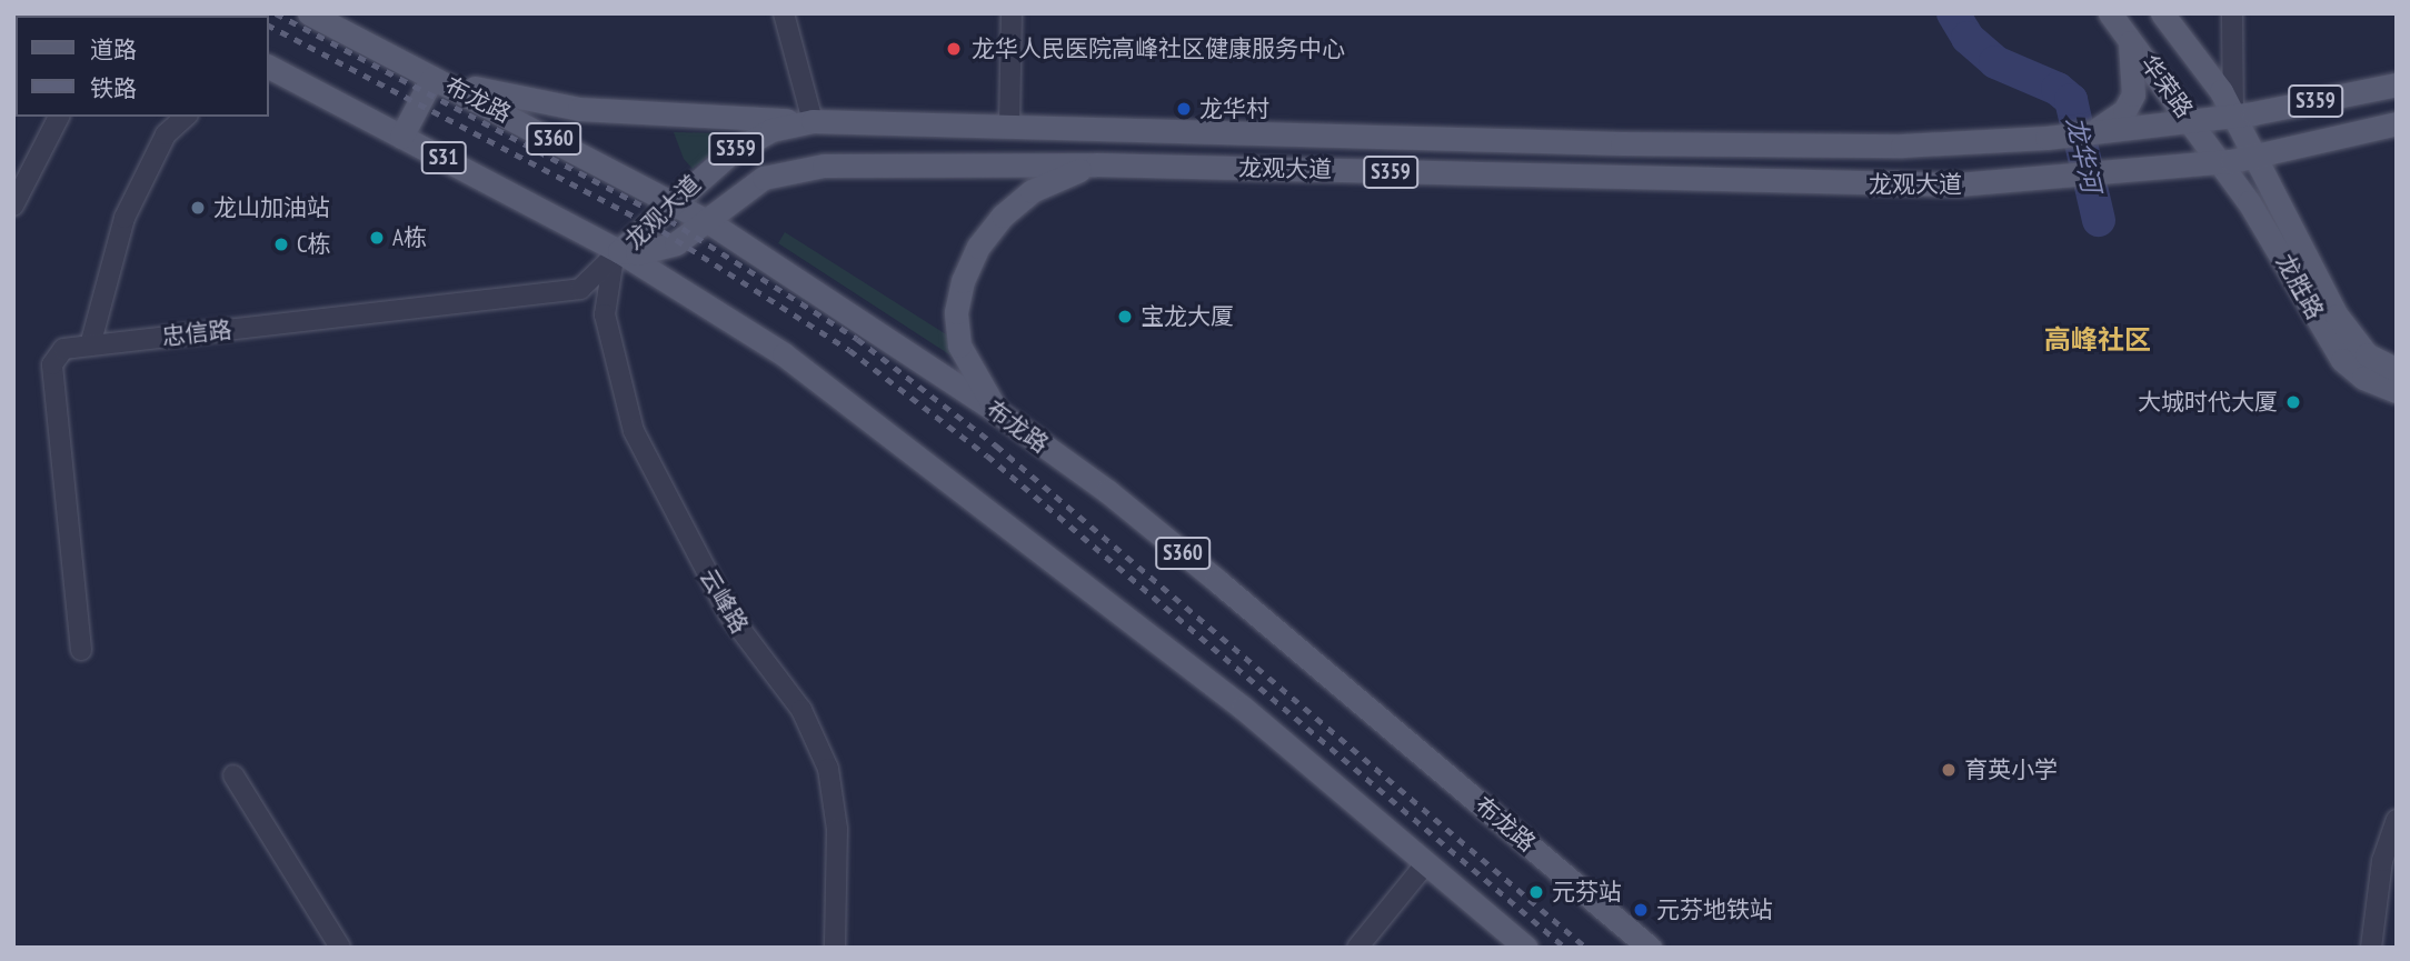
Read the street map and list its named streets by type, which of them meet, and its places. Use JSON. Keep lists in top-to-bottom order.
{
  "streets": {
    "main road": [
      "华荣路",
      "布龙路",
      "S359",
      "S360",
      "S31",
      "龙观大道",
      "龙胜路"
    ],
    "street": ["忠信路", "云峰路"]
  },
  "crossings": [
    ["华荣路", "龙观大道"],
    ["华荣路", "龙胜路"],
    ["布龙路", "龙观大道"],
    ["S31", "龙观大道"],
    ["S31", "忠信路"],
    ["S31", "云峰路"],
    ["龙观大道", "龙胜路"],
    ["龙观大道", "忠信路"],
    ["龙观大道", "云峰路"],
    ["忠信路", "云峰路"]
  ],
  "districts": ["高峰社区"],
  "water": ["龙华河"],
  "places": [
    "龙华人民医院高峰社区健康服务中心",
    "龙华村",
    "龙山加油站",
    "A栋",
    "C栋",
    "宝龙大厦",
    "大城时代大厦",
    "育英小学",
    "元芬站",
    "元芬地铁站"
  ],
  "legend": ["道路", "铁路"]
}
